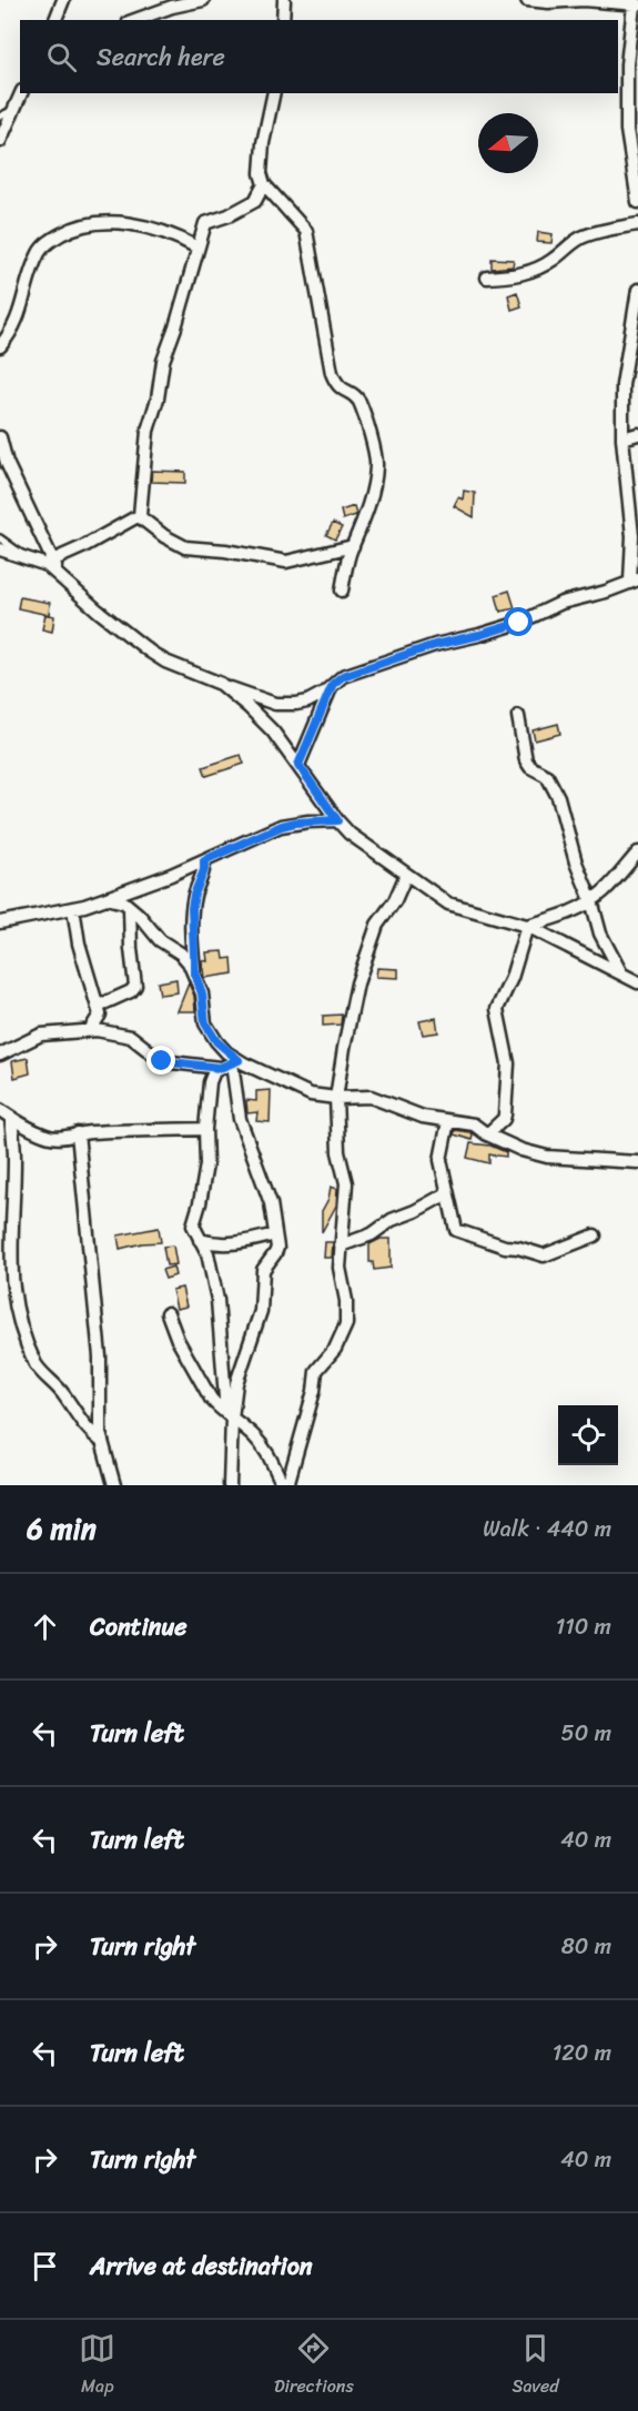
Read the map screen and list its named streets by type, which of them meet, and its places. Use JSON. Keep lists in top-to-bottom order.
{
  "north": "left",
  "page": {
    "search": "Search here",
    "heading": ["6 min", "Walk · 440 m"],
    "list": [
      ["Continue", "110 m"],
      ["Turn left", "50 m"],
      ["Turn left", "40 m"],
      ["Turn right", "80 m"],
      ["Turn left", "120 m"],
      ["Turn right", "40 m"],
      "Arrive at destination"
    ],
    "nav": ["Map", "Directions", "Saved"]
  }
}
